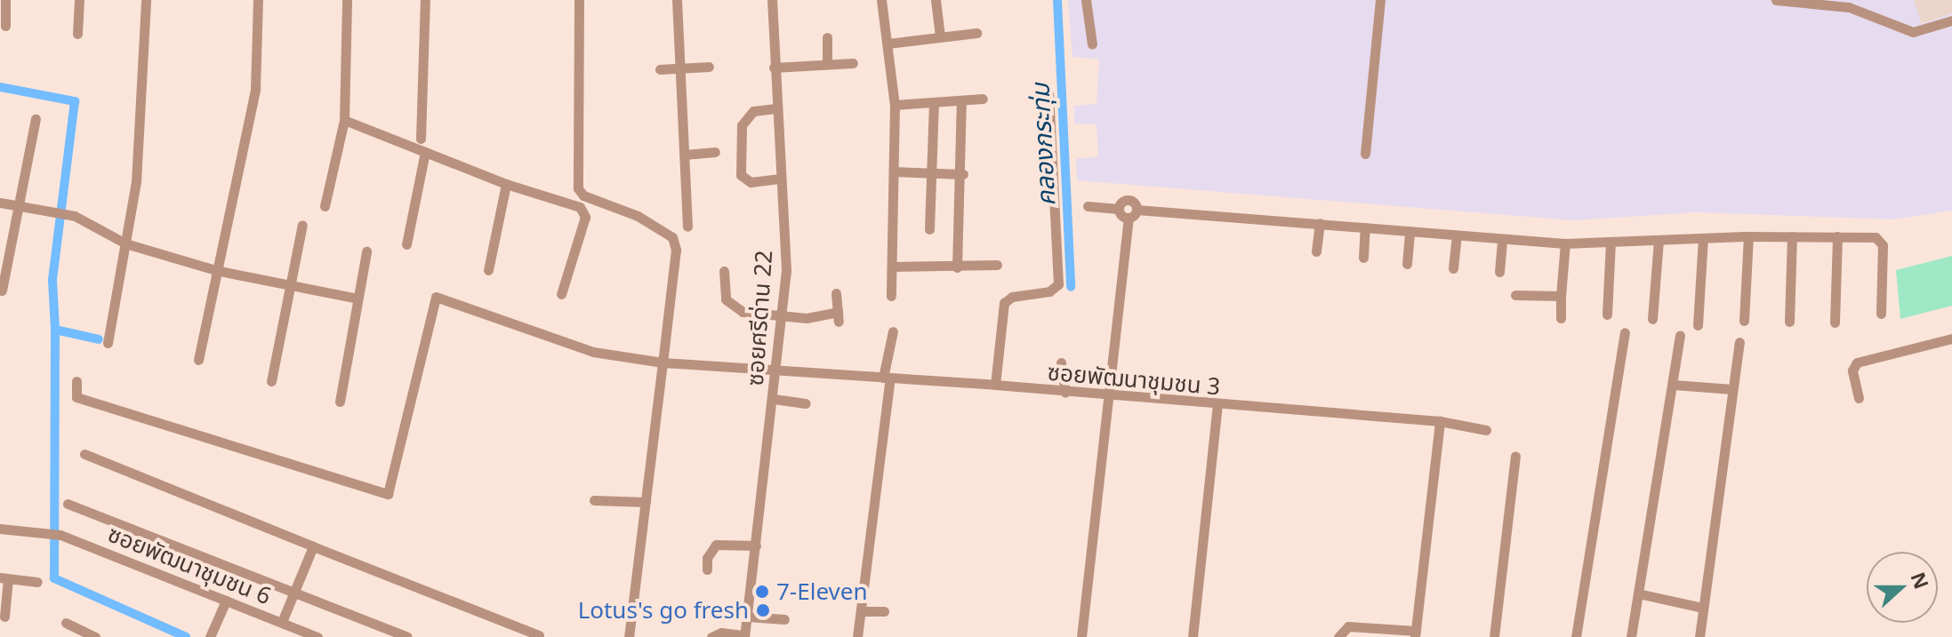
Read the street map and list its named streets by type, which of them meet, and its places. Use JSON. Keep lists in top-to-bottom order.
{
  "streets": {
    "street": ["ซอยศรีด่าน 22", "ซอยพัฒนาชุมชน 3", "ซอยพัฒนาชุมชน 6"]
  },
  "crossings": [
    ["ซอยศรีด่าน 22", "ซอยพัฒนาชุมชน 3"]
  ],
  "water": ["คลองกระทุ่ม"],
  "places": ["7-Eleven", "Lotus's go fresh"],
  "north": "right"
}
